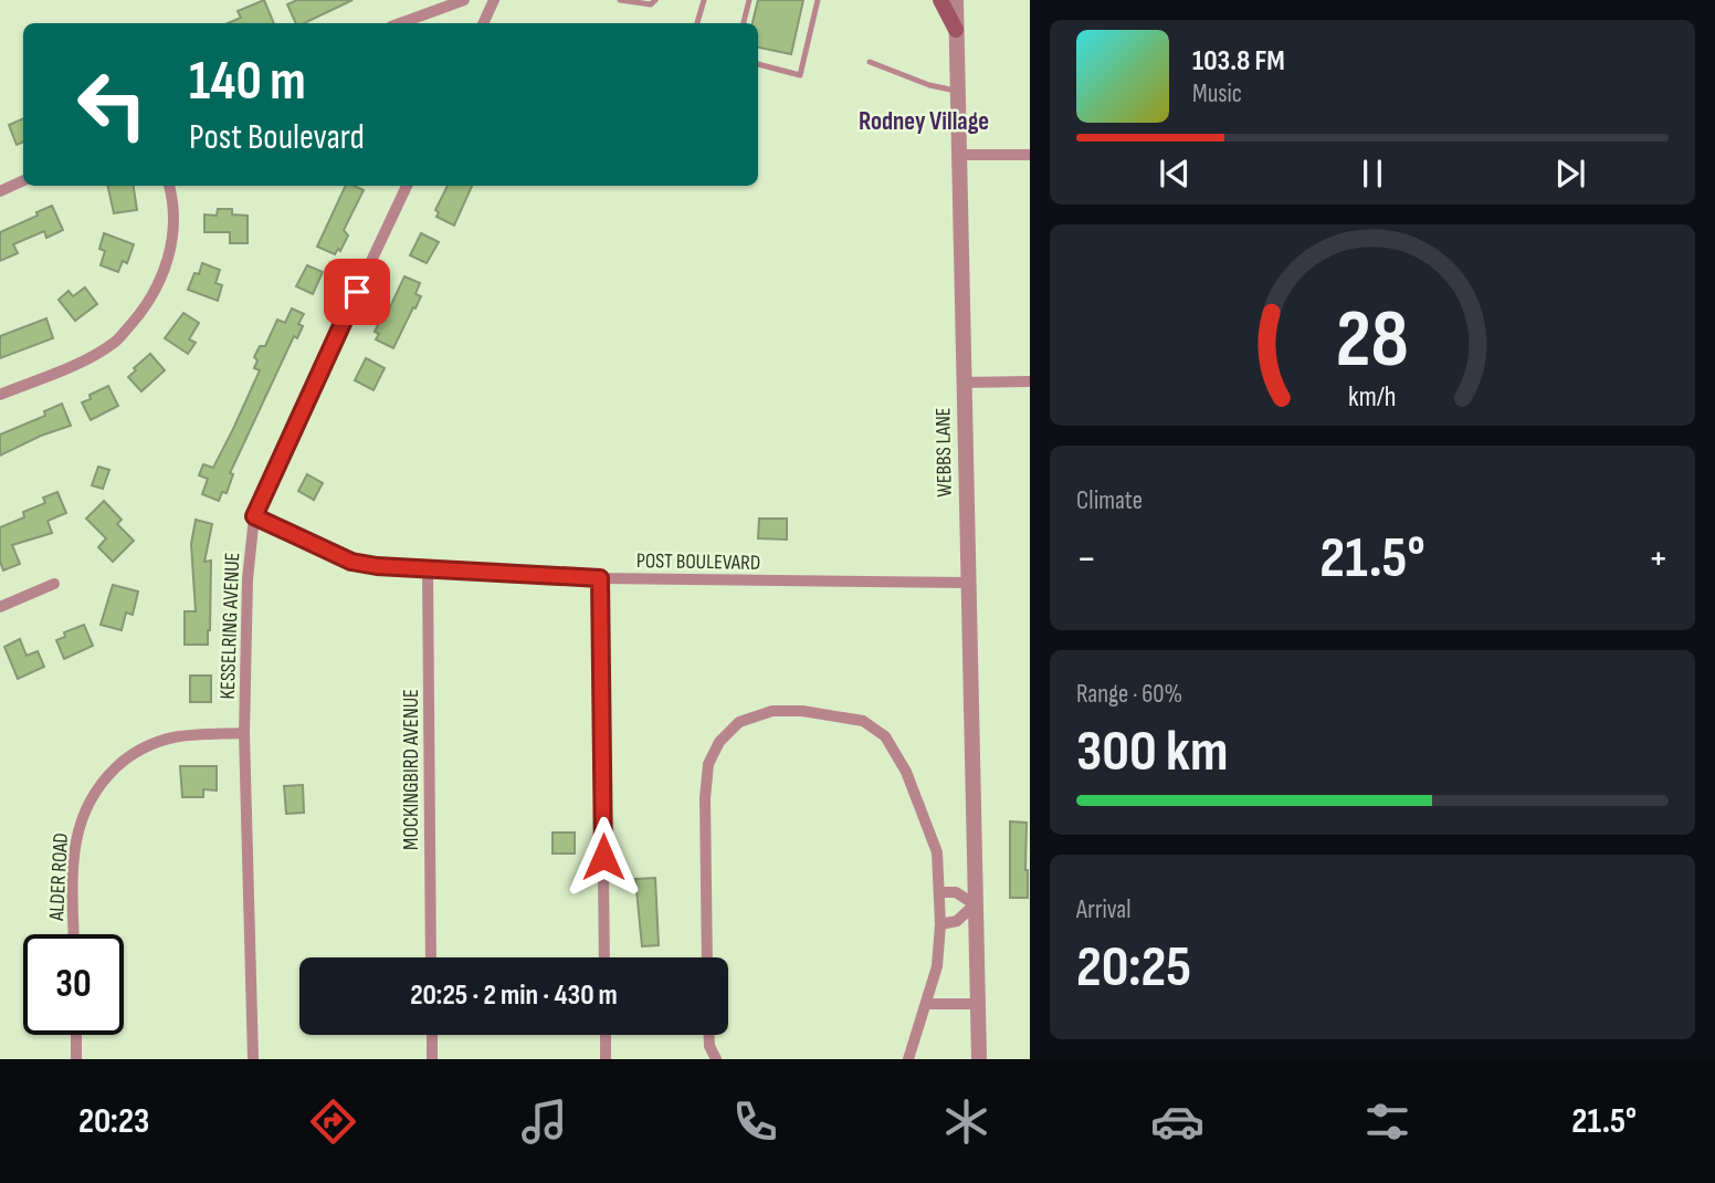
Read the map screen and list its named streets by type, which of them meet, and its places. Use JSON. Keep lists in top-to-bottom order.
{
  "streets": {
    "street": [
      "WEBBS LANE",
      "POST BOULEVARD",
      "KESSELRING AVENUE",
      "MOCKINGBIRD AVENUE",
      "ALDER ROAD"
    ]
  },
  "crossings": [
    ["WEBBS LANE", "POST BOULEVARD"],
    ["POST BOULEVARD", "KESSELRING AVENUE"],
    ["POST BOULEVARD", "MOCKINGBIRD AVENUE"],
    ["KESSELRING AVENUE", "ALDER ROAD"]
  ],
  "districts": ["Rodney Village"],
  "page": {
    "turn": ["140 m", "Post Boulevard"],
    "song": ["103.8 FM", "Music"],
    "tile": [
      "Climate",
      ["Range · 60%", "300 km"],
      ["Arrival", "20:25"]
    ],
    "heat": ["−", "21.5°", "+"],
    "limit": "30",
    "trip": "20:25 · 2 min · 430 m",
    "tabs": ["20:23", "21.5°"],
    "gauge": ["28", "km/h"]
  }
}
